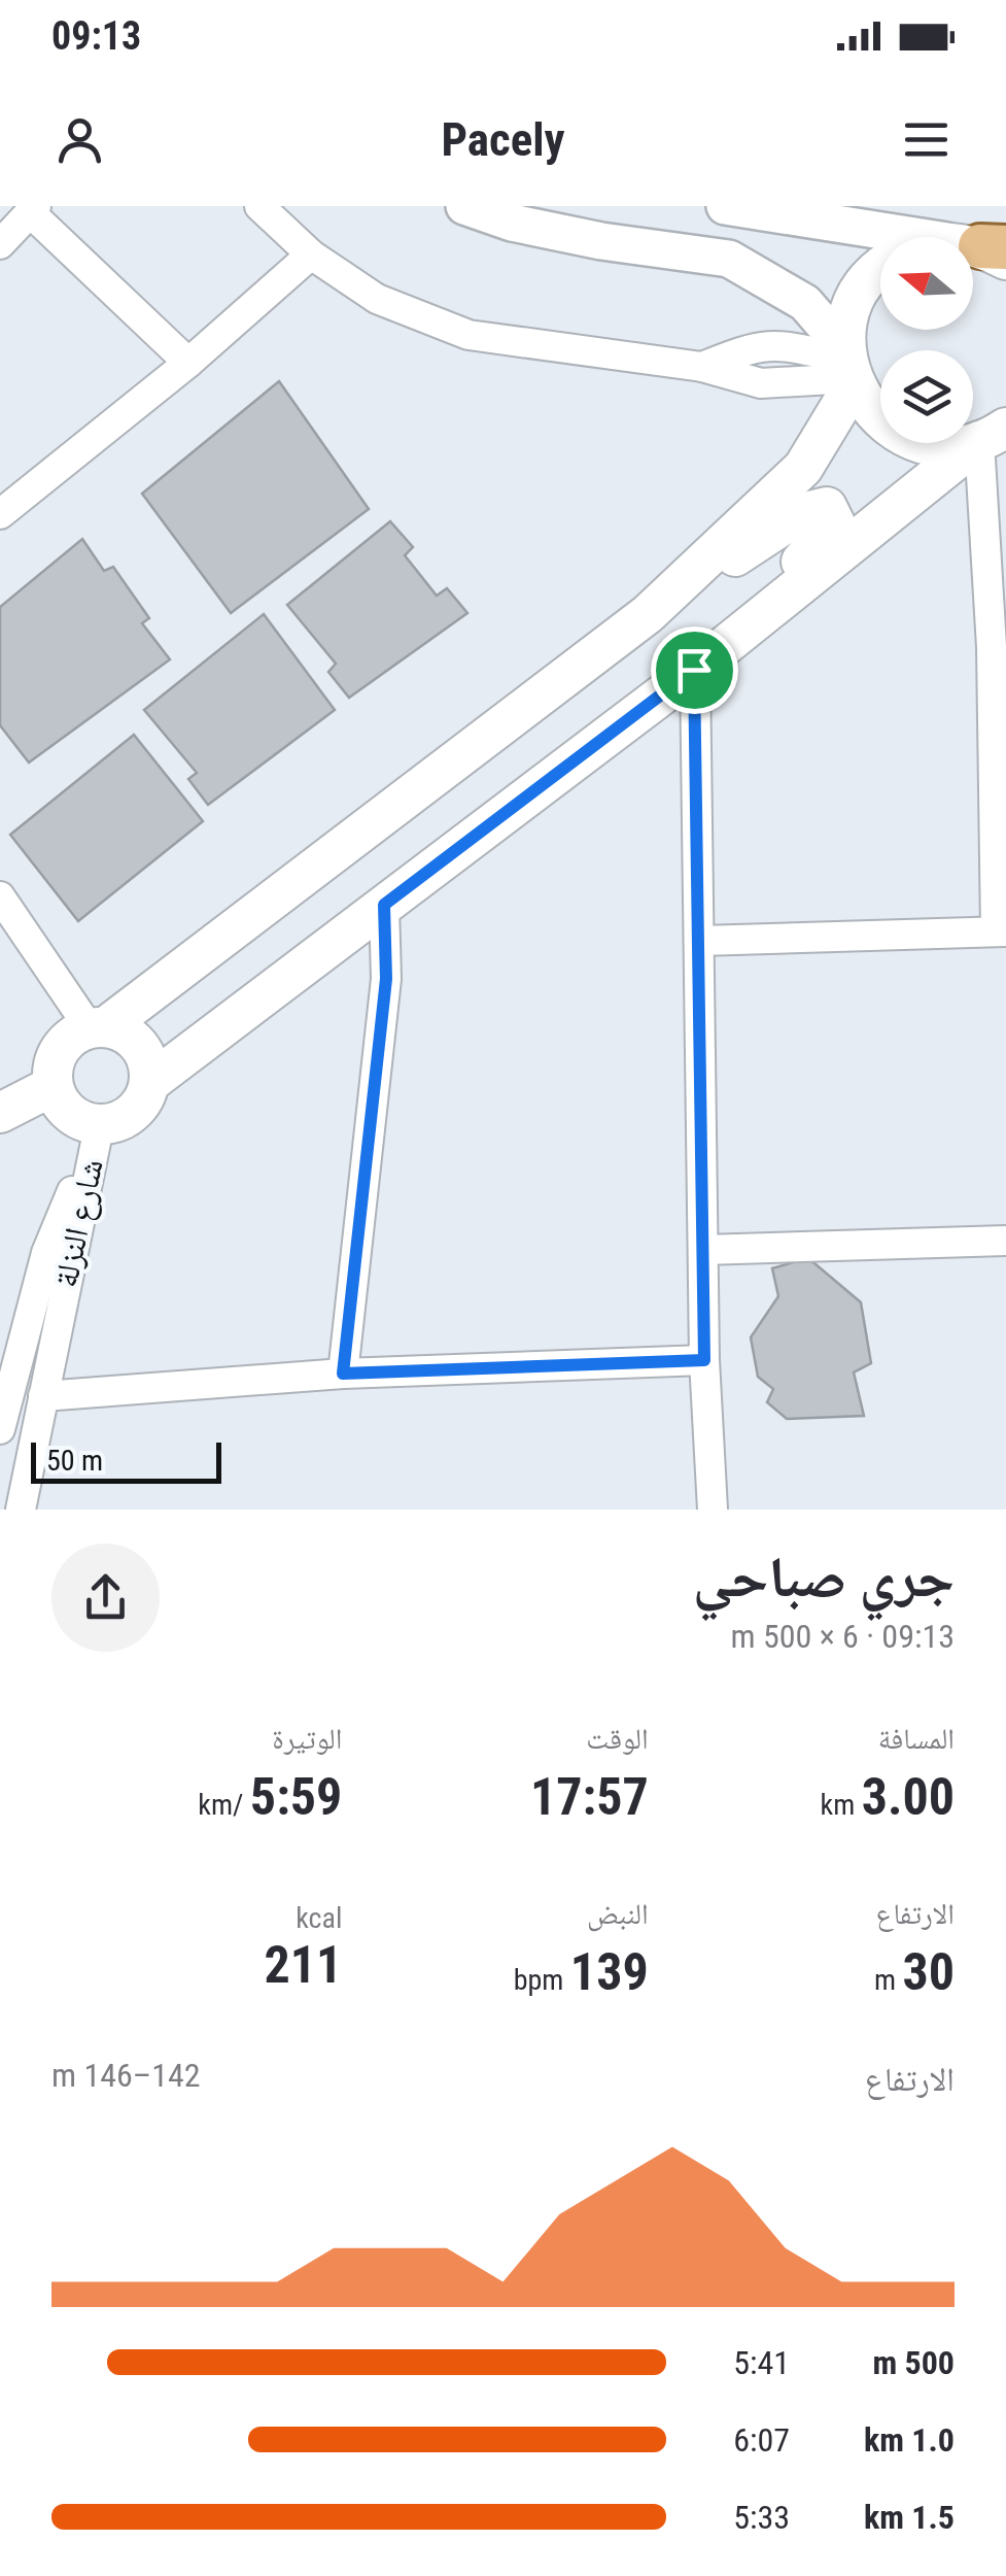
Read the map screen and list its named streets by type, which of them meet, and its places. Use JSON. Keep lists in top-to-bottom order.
{
  "streets": {
    "street": ["شارع النزلة"]
  },
  "scale_bar": "50 m",
  "north": "left",
  "page": {
    "status": "09:13",
    "header": "Pacely",
    "scale": "50 m",
    "heading": ["جري صباحي", "09:13 · 6 × 500 m"],
    "stats": [
      ["المسافة", "3.00 km"],
      ["الوقت", "17:57"],
      ["الوتيرة", "5:59 /km"],
      ["الارتفاع", "30 m"],
      ["النبض", "139 bpm"],
      ["kcal", "211"]
    ],
    "chart": ["الارتفاع", "142–146 m"],
    "list": [
      {
        "name": "500 m",
        "note": "5:41"
      },
      {
        "name": "1.0 km",
        "note": "6:07"
      },
      {
        "name": "1.5 km",
        "note": "5:33"
      }
    ]
  }
}
